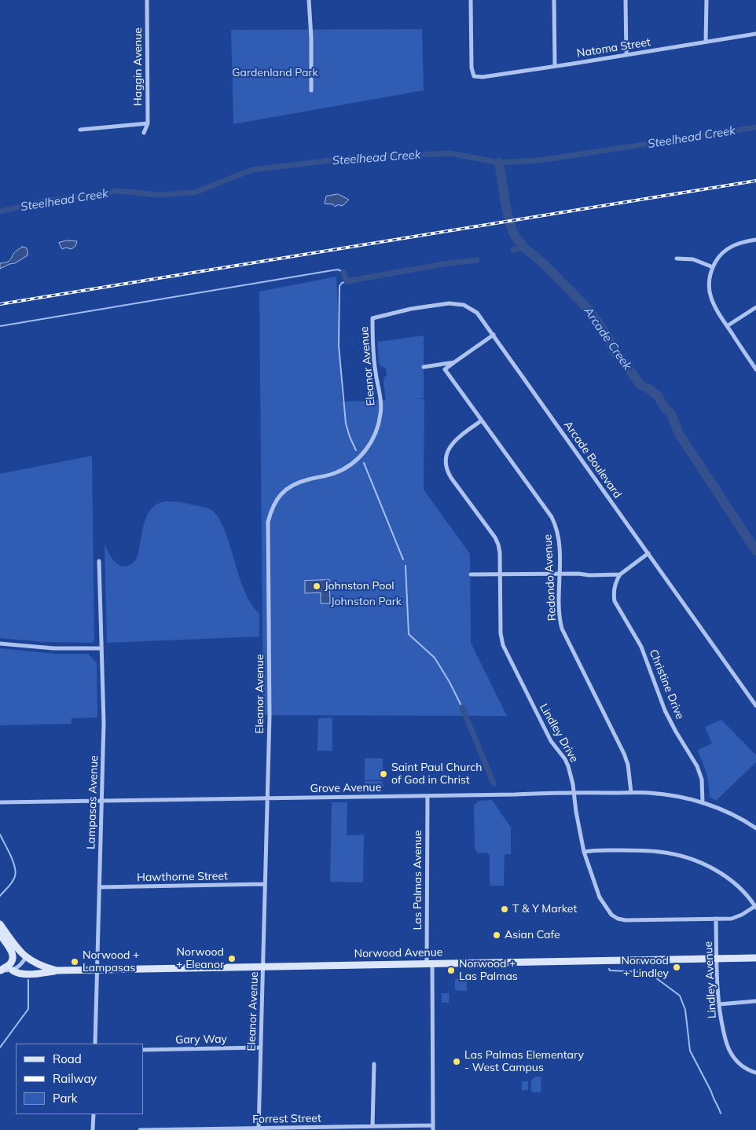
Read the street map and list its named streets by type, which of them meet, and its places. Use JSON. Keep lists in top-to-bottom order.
{
  "streets": {
    "main road": ["Norwood Avenue"],
    "street": [
      "Natoma Street",
      "Haggin Avenue",
      "Eleanor Avenue",
      "Arcade Boulevard",
      "Redondo Avenue",
      "Christine Drive",
      "Lindley Drive",
      "Grove Avenue",
      "Lampasas Avenue",
      "Hawthorne Street",
      "Las Palmas Avenue",
      "Lindley Avenue",
      "Gary Way",
      "Forrest Street"
    ]
  },
  "crossings": [
    ["Eleanor Avenue", "Arcade Boulevard"],
    ["Eleanor Avenue", "Grove Avenue"],
    ["Eleanor Avenue", "Hawthorne Street"],
    ["Eleanor Avenue", "Norwood Avenue"],
    ["Eleanor Avenue", "Gary Way"],
    ["Eleanor Avenue", "Forrest Street"],
    ["Redondo Avenue", "Lindley Drive"],
    ["Redondo Avenue", "Grove Avenue"],
    ["Christine Drive", "Grove Avenue"],
    ["Lindley Drive", "Grove Avenue"],
    ["Lindley Drive", "Lindley Avenue"],
    ["Grove Avenue", "Lampasas Avenue"],
    ["Grove Avenue", "Las Palmas Avenue"],
    ["Lampasas Avenue", "Hawthorne Street"],
    ["Lampasas Avenue", "Norwood Avenue"],
    ["Las Palmas Avenue", "Norwood Avenue"],
    ["Las Palmas Avenue", "Forrest Street"],
    ["Norwood Avenue", "Lindley Avenue"]
  ],
  "water": ["Steelhead Creek", "Arcade Creek"],
  "parks": ["Gardenland Park", "Johnston Park"],
  "places": [
    "Johnston Pool",
    "Saint Paul Church of God in Christ",
    "T & Y Market",
    "Asian Cafe",
    "Norwood + Eleanor",
    "Norwood + Lampasas",
    "Norwood + Lindley",
    "Norwood + Las Palmas",
    "Las Palmas Elementary - West Campus"
  ],
  "legend": ["Road", "Railway", "Park"]
}
